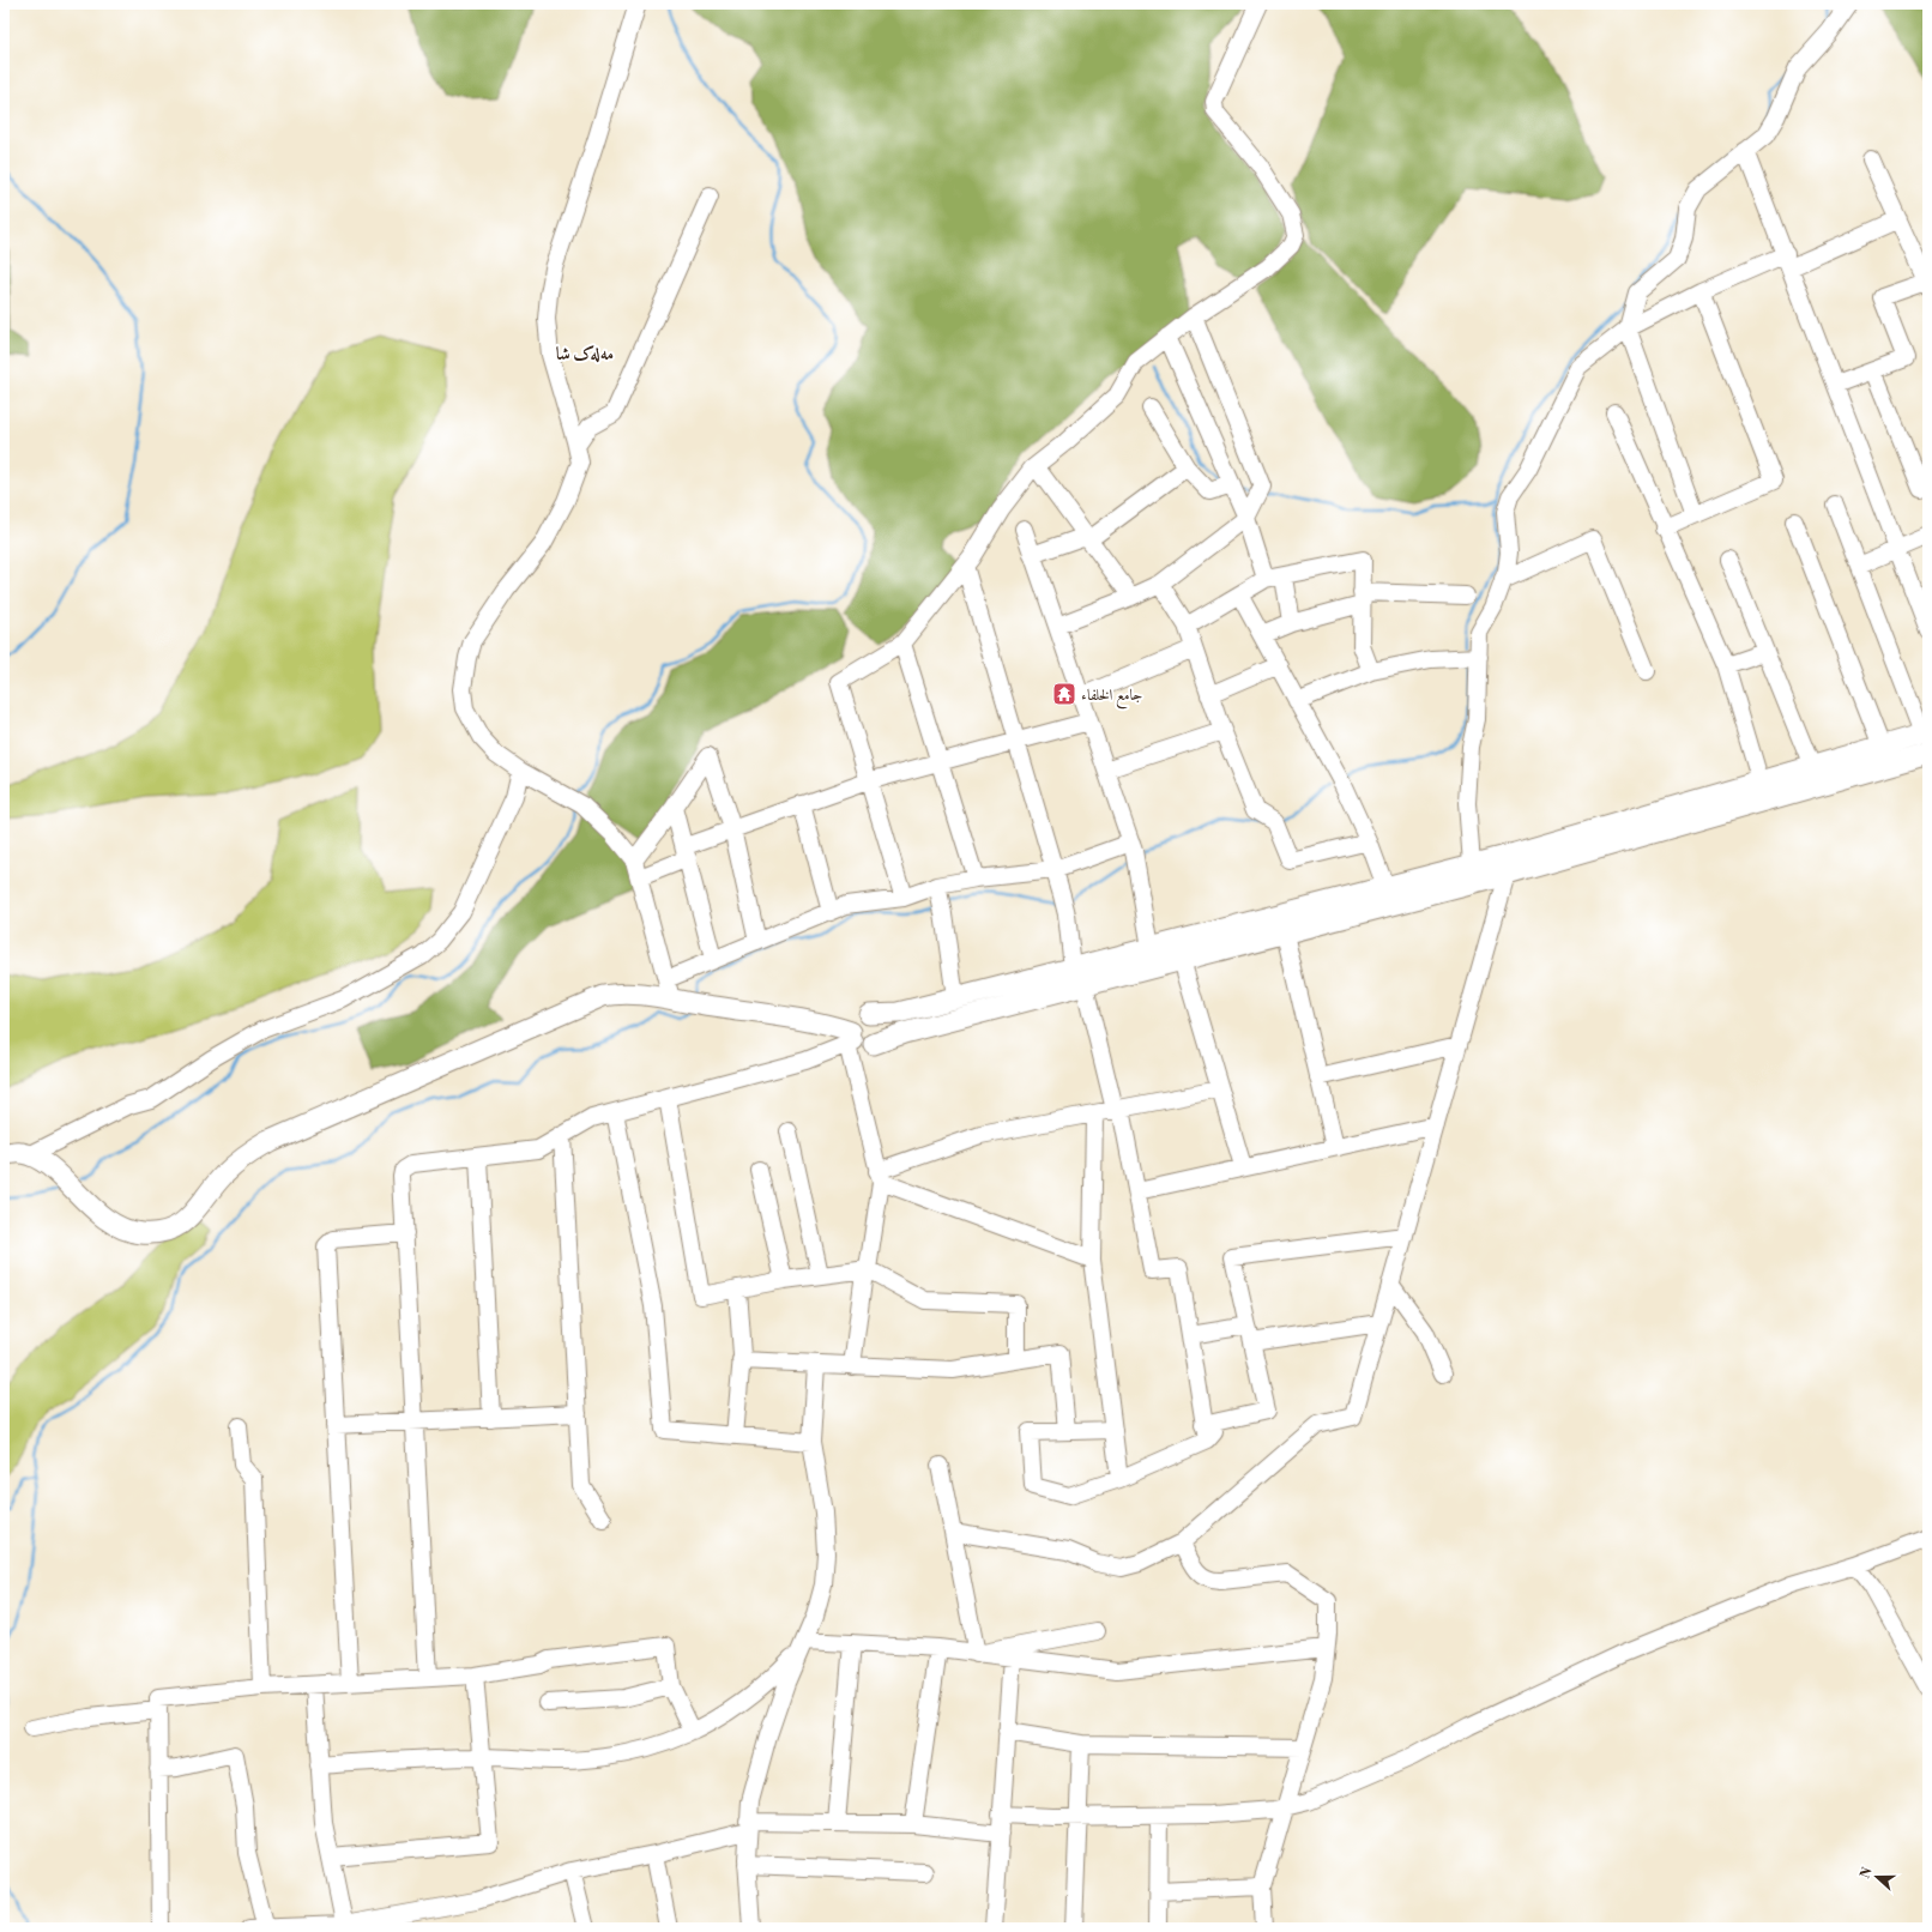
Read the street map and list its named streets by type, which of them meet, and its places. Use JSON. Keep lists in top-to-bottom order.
{
  "districts": ["مەلەک شا"],
  "places": {
    "temple": ["جامع الخلفاء"]
  },
  "north": "left"
}
